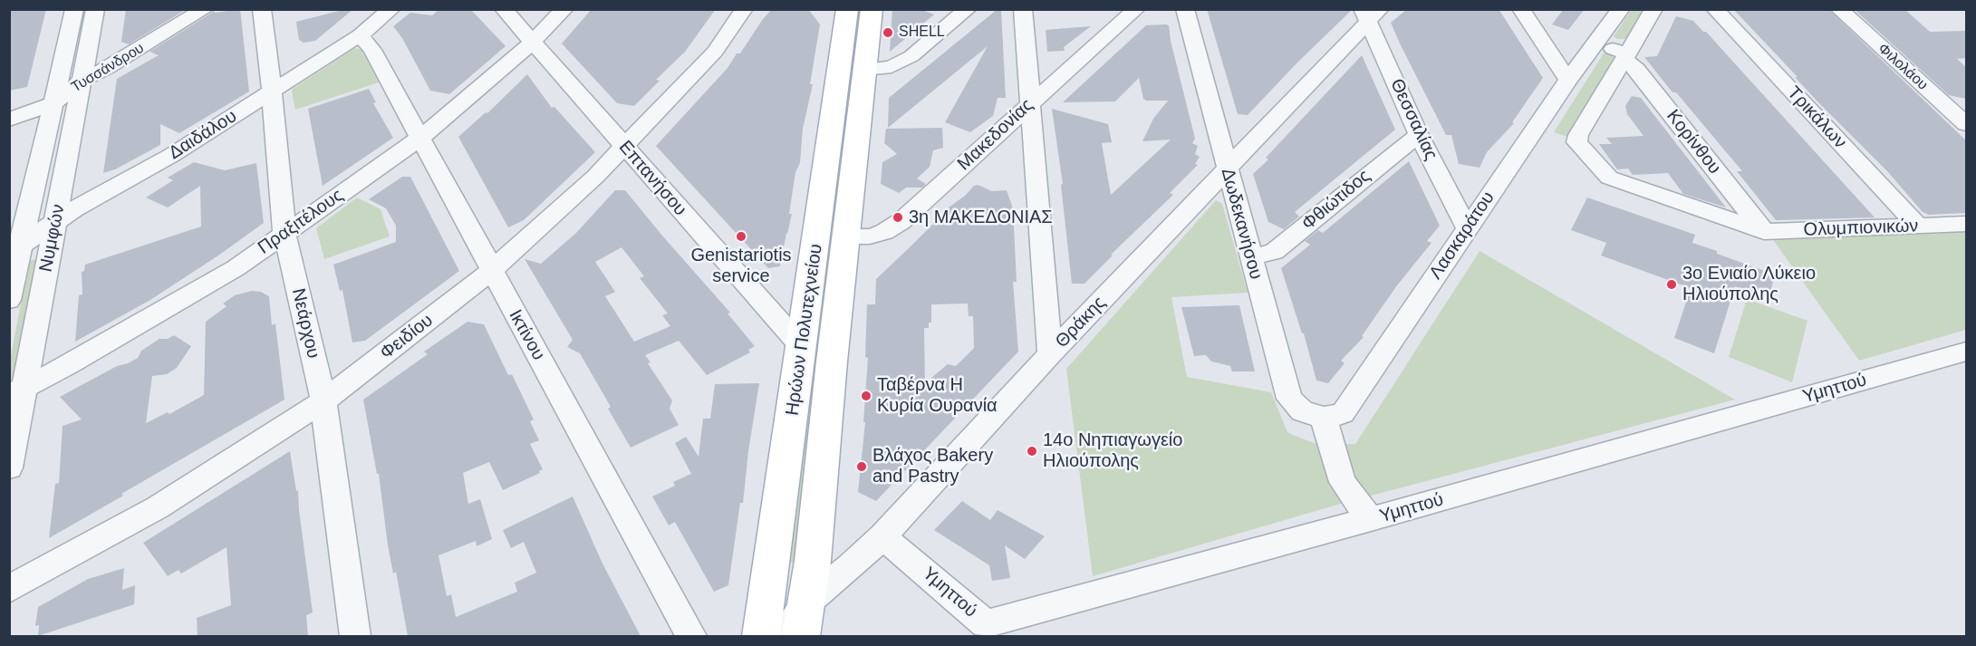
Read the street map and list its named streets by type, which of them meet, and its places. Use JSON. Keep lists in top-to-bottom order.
{
  "streets": {
    "main road": ["Ηρώων Πολυτεχνείου"],
    "street": [
      "Φιλολάου",
      "Τυσσάνδρου",
      "Τρικάλων",
      "Θεσσαλίας",
      "Δαιδάλου",
      "Μακεδονίας",
      "Κορίνθου",
      "Επτανήσου",
      "Φθιώτιδος",
      "Πραξιτέλους",
      "Δωδεκανήσου",
      "Ολυμπιονικών",
      "Λασκαράτου",
      "Νυμφών",
      "Θράκης",
      "Νεάρχου",
      "Ικτίνου",
      "Φειδίου",
      "Υμηττού"
    ]
  },
  "crossings": [
    ["Τυσσάνδρου", "Νυμφών"],
    ["Τρικάλων", "Ολυμπιονικών"],
    ["Θεσσαλίας", "Φθιώτιδος"],
    ["Θεσσαλίας", "Λασκαράτου"],
    ["Θεσσαλίας", "Θράκης"],
    ["Δαιδάλου", "Νυμφών"],
    ["Δαιδάλου", "Νεάρχου"],
    ["Δαιδάλου", "Ικτίνου"],
    ["Μακεδονίας", "Ηρώων Πολυτεχνείου"],
    ["Κορίνθου", "Ολυμπιονικών"],
    ["Επτανήσου", "Πραξιτέλους"],
    ["Επτανήσου", "Ηρώων Πολυτεχνείου"],
    ["Επτανήσου", "Φειδίου"],
    ["Φθιώτιδος", "Δωδεκανήσου"],
    ["Πραξιτέλους", "Νυμφών"],
    ["Πραξιτέλους", "Νεάρχου"],
    ["Πραξιτέλους", "Ικτίνου"],
    ["Δωδεκανήσου", "Λασκαράτου"],
    ["Δωδεκανήσου", "Θράκης"],
    ["Θράκης", "Ηρώων Πολυτεχνείου"],
    ["Θράκης", "Υμηττού"],
    ["Νεάρχου", "Φειδίου"],
    ["Ικτίνου", "Φειδίου"]
  ],
  "places": [
    "SHELL",
    "3η ΜΑΚΕΔΟΝΙΑΣ",
    "Genistariotis service",
    "3ο Ενιαίο Λύκειο Ηλιούπολης",
    "Ταβέρνα Η Κυρία Ουρανία",
    "14ο Νηπιαγωγείο Ηλιούπολης",
    "Βλάχος Bakery and Pastry"
  ]
}
